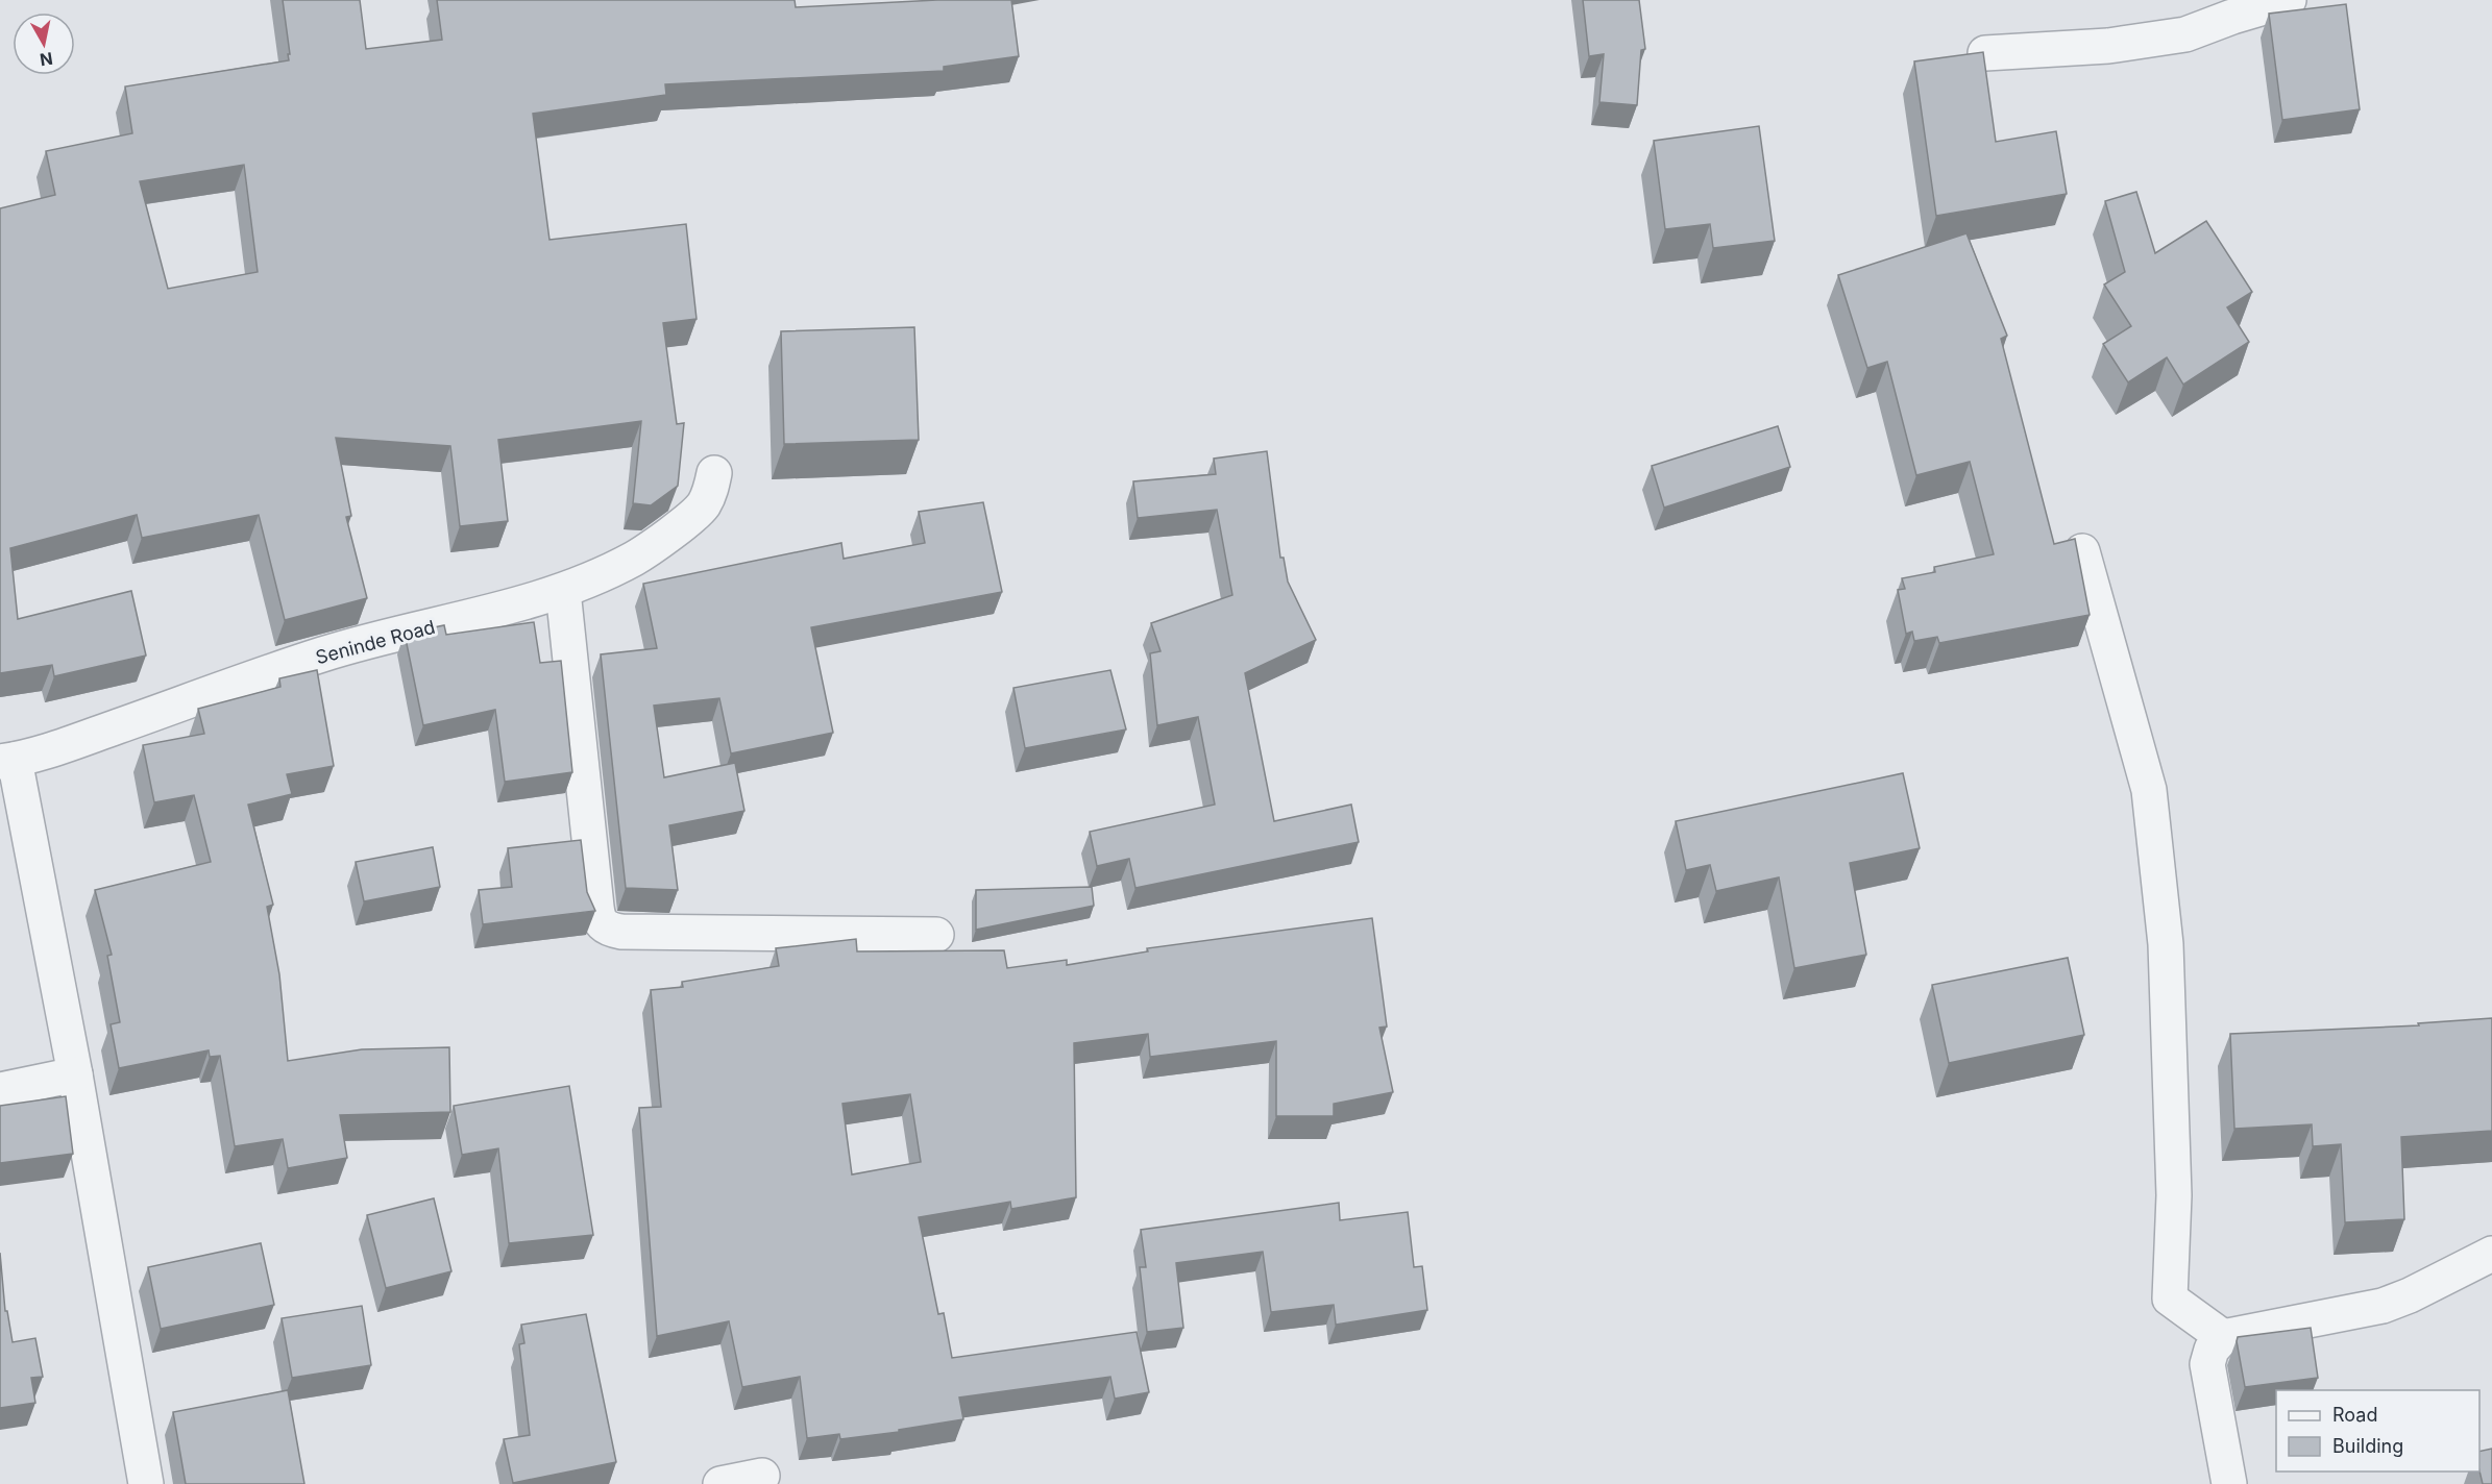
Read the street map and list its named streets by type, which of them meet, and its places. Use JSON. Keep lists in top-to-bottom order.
{
  "streets": {
    "street": ["Seninde Road"]
  },
  "legend": ["Road", "Building"],
  "north": "bottom"
}
